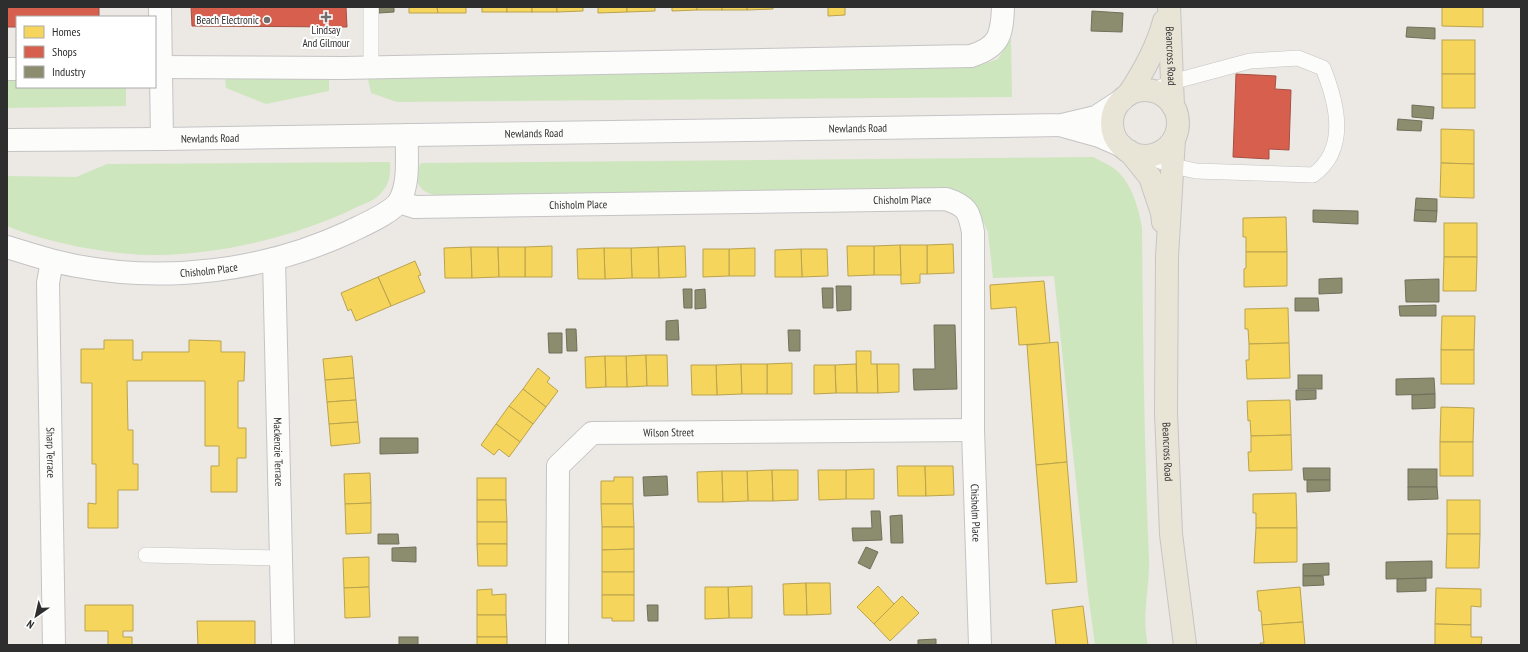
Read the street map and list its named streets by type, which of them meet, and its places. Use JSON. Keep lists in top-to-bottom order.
{
  "streets": {
    "main road": ["Beancross Road"],
    "street": [
      "Newlands Road",
      "Chisholm Place",
      "Wilson Street",
      "Mackenzie Terrace",
      "Sharp Terrace"
    ]
  },
  "crossings": [
    ["Beancross Road", "Newlands Road"],
    ["Chisholm Place", "Wilson Street"],
    ["Chisholm Place", "Mackenzie Terrace"],
    ["Chisholm Place", "Sharp Terrace"]
  ],
  "places": {
    "health": ["Lindsay And Gilmour"],
    "other": ["Beach Electronic"]
  },
  "legend": ["Homes", "Shops", "Industry"],
  "north": "bottom left"
}
